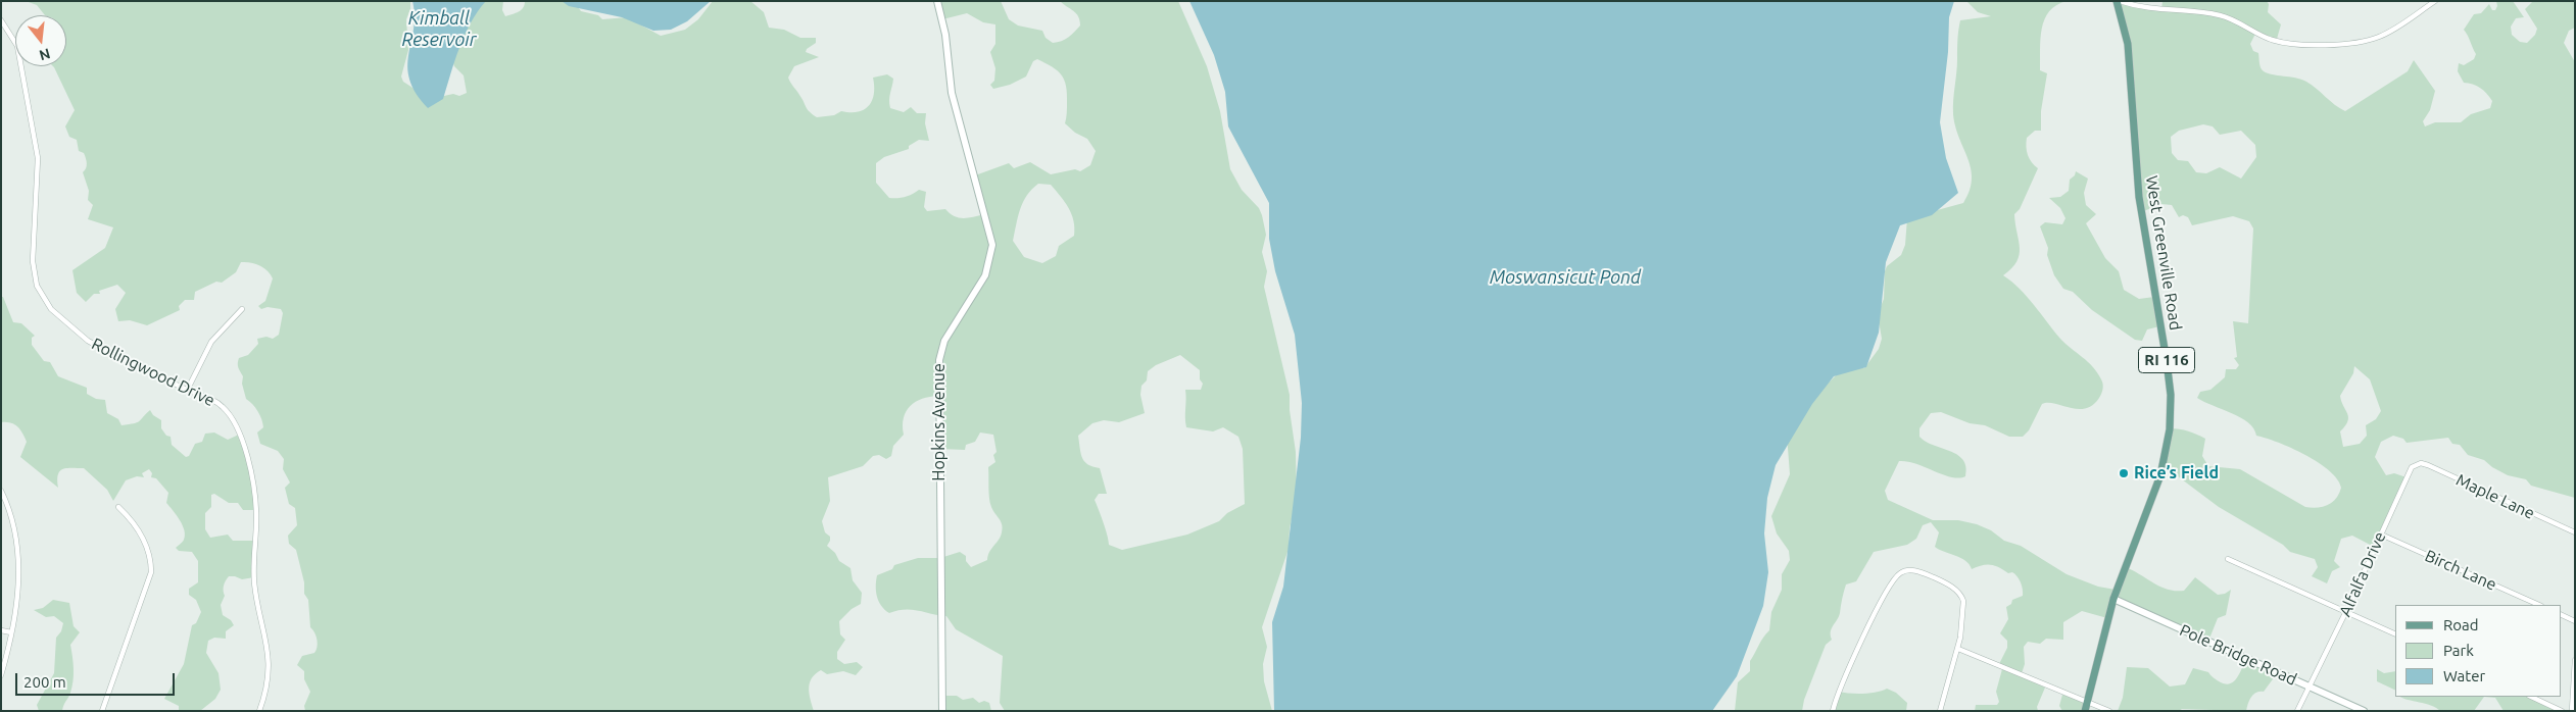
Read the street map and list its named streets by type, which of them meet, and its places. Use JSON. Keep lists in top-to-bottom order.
{
  "streets": {
    "main road": ["West Greenville Road", "RI 116"],
    "street": [
      "Rollingwood Drive",
      "Hopkins Avenue",
      "Maple Lane",
      "Birch Lane",
      "Alfalfa Drive",
      "Pole Bridge Road"
    ]
  },
  "crossings": [
    ["West Greenville Road", "Pole Bridge Road"],
    ["Maple Lane", "Alfalfa Drive"],
    ["Birch Lane", "Alfalfa Drive"],
    ["Alfalfa Drive", "Pole Bridge Road"]
  ],
  "water": ["Kimball Reservoir", "Moswansicut Pond"],
  "places": ["Rice’s Field"],
  "legend": ["Road", "Park", "Water"],
  "scale_bar": "200 m",
  "north": "bottom"
}
